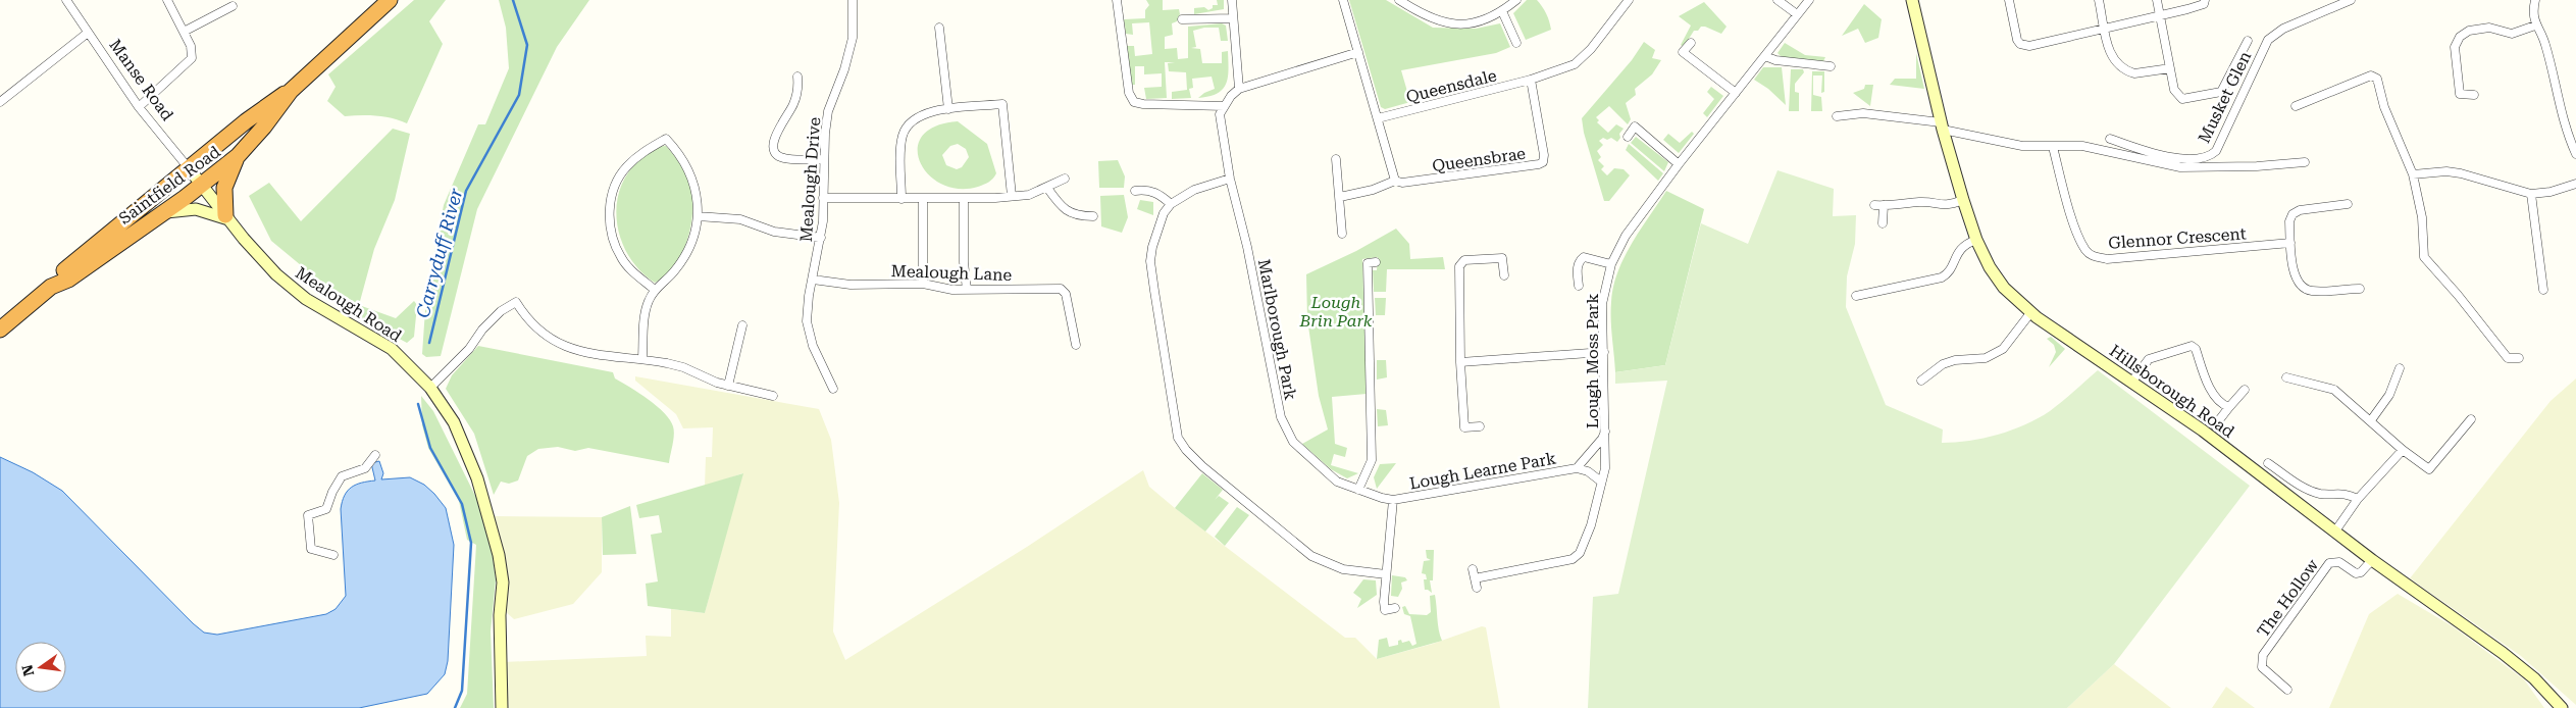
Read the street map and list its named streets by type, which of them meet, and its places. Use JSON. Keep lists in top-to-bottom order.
{
  "streets": {
    "highway": ["Saintfield Road"],
    "main road": ["Mealough Road", "Hillsborough Road"],
    "street": [
      "Manse Road",
      "Queensdale",
      "Musket Glen",
      "Queensbrae",
      "Mealough Drive",
      "Glennor Crescent",
      "Mealough Lane",
      "Marlborough Park",
      "Lough Moss Park",
      "Lough Learne Park",
      "The Hollow"
    ]
  },
  "crossings": [
    ["Manse Road", "Saintfield Road"],
    ["Manse Road", "Mealough Road"],
    ["Queensdale", "Queensbrae"],
    ["Mealough Drive", "Mealough Lane"],
    ["Saintfield Road", "Mealough Road"],
    ["Marlborough Park", "Lough Learne Park"],
    ["Lough Moss Park", "Lough Learne Park"],
    ["Hillsborough Road", "The Hollow"]
  ],
  "water": ["Carryduff River"],
  "parks": ["Lough Brin Park"],
  "north": "left"
}
